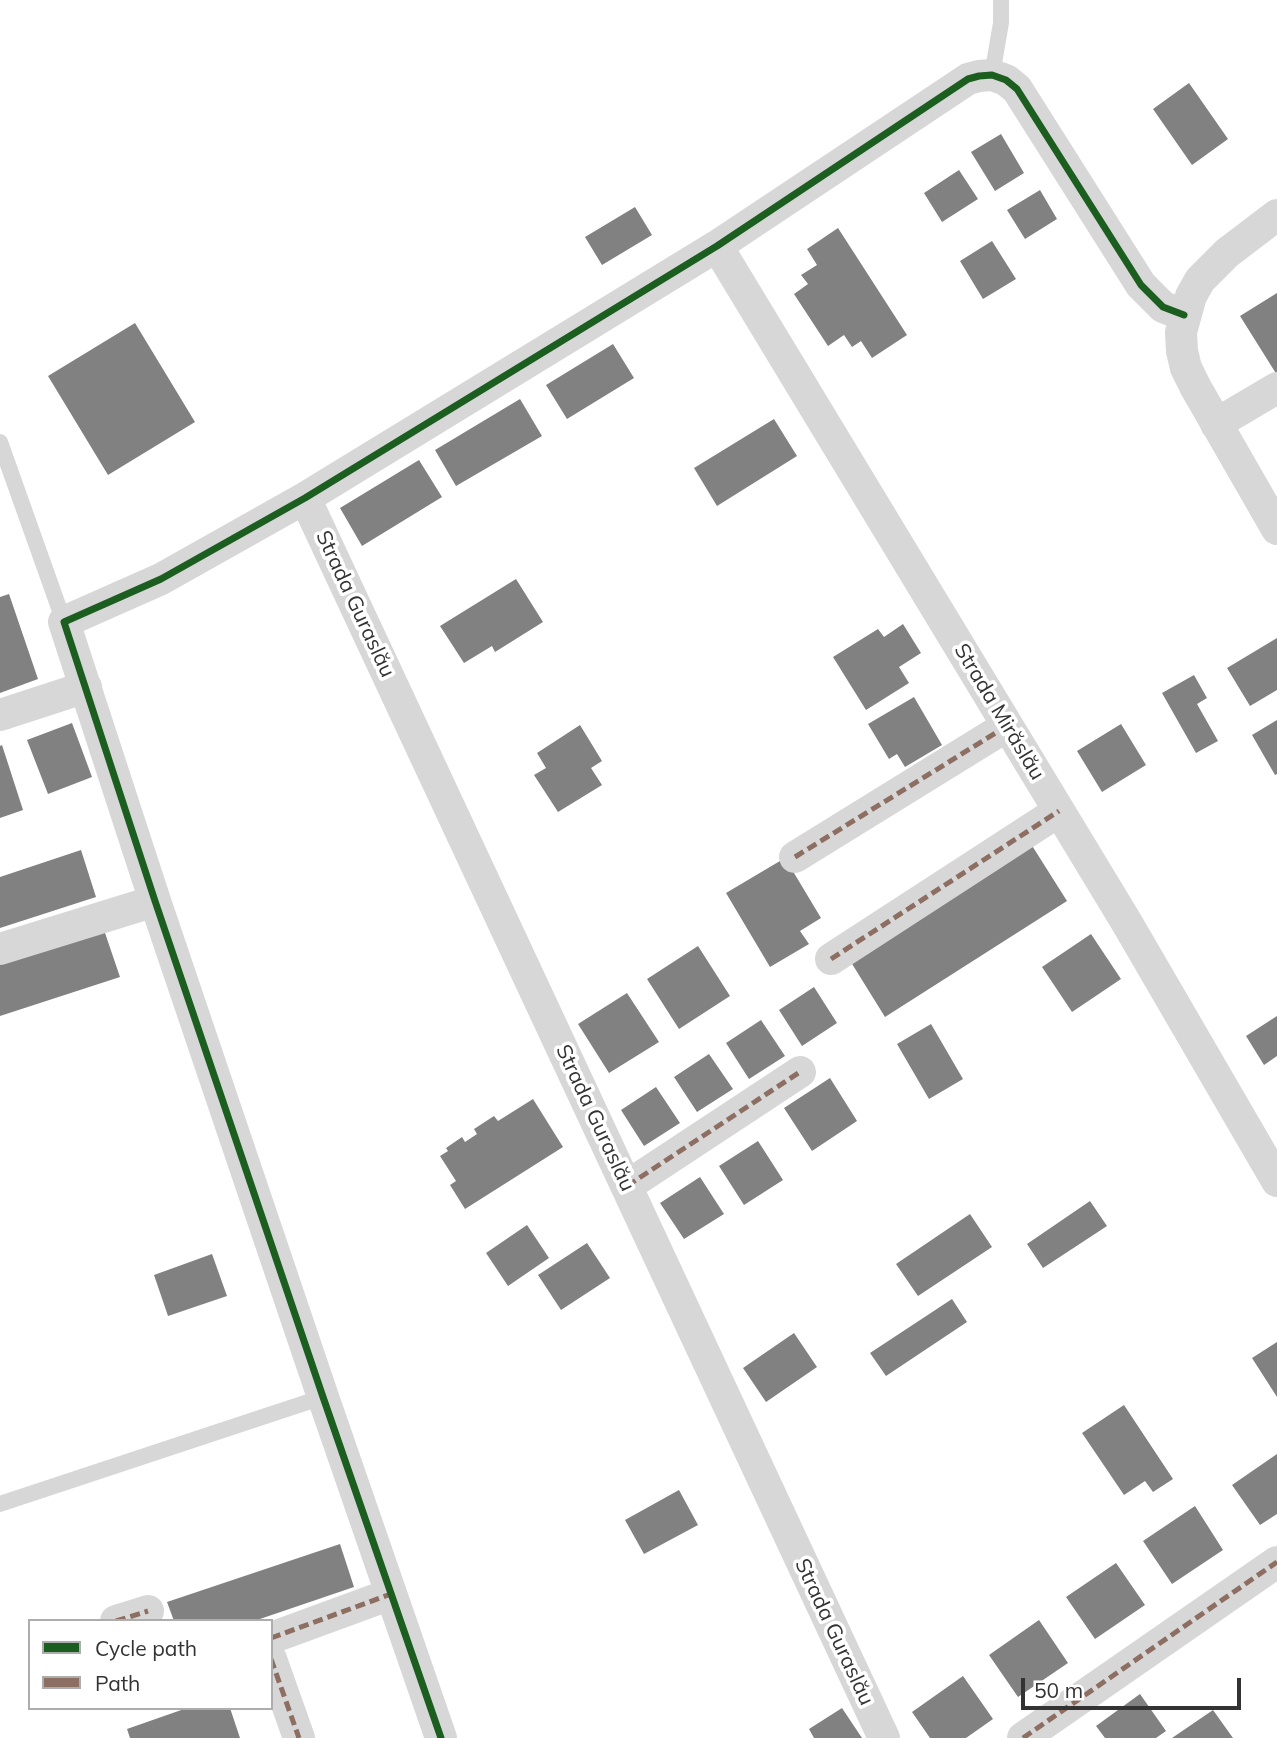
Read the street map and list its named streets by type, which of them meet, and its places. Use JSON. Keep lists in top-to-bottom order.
{
  "streets": {
    "street": ["Strada Guraslău", "Strada Mirăslău"]
  },
  "legend": ["Cycle path", "Path"],
  "scale_bar": "50 m"
}
